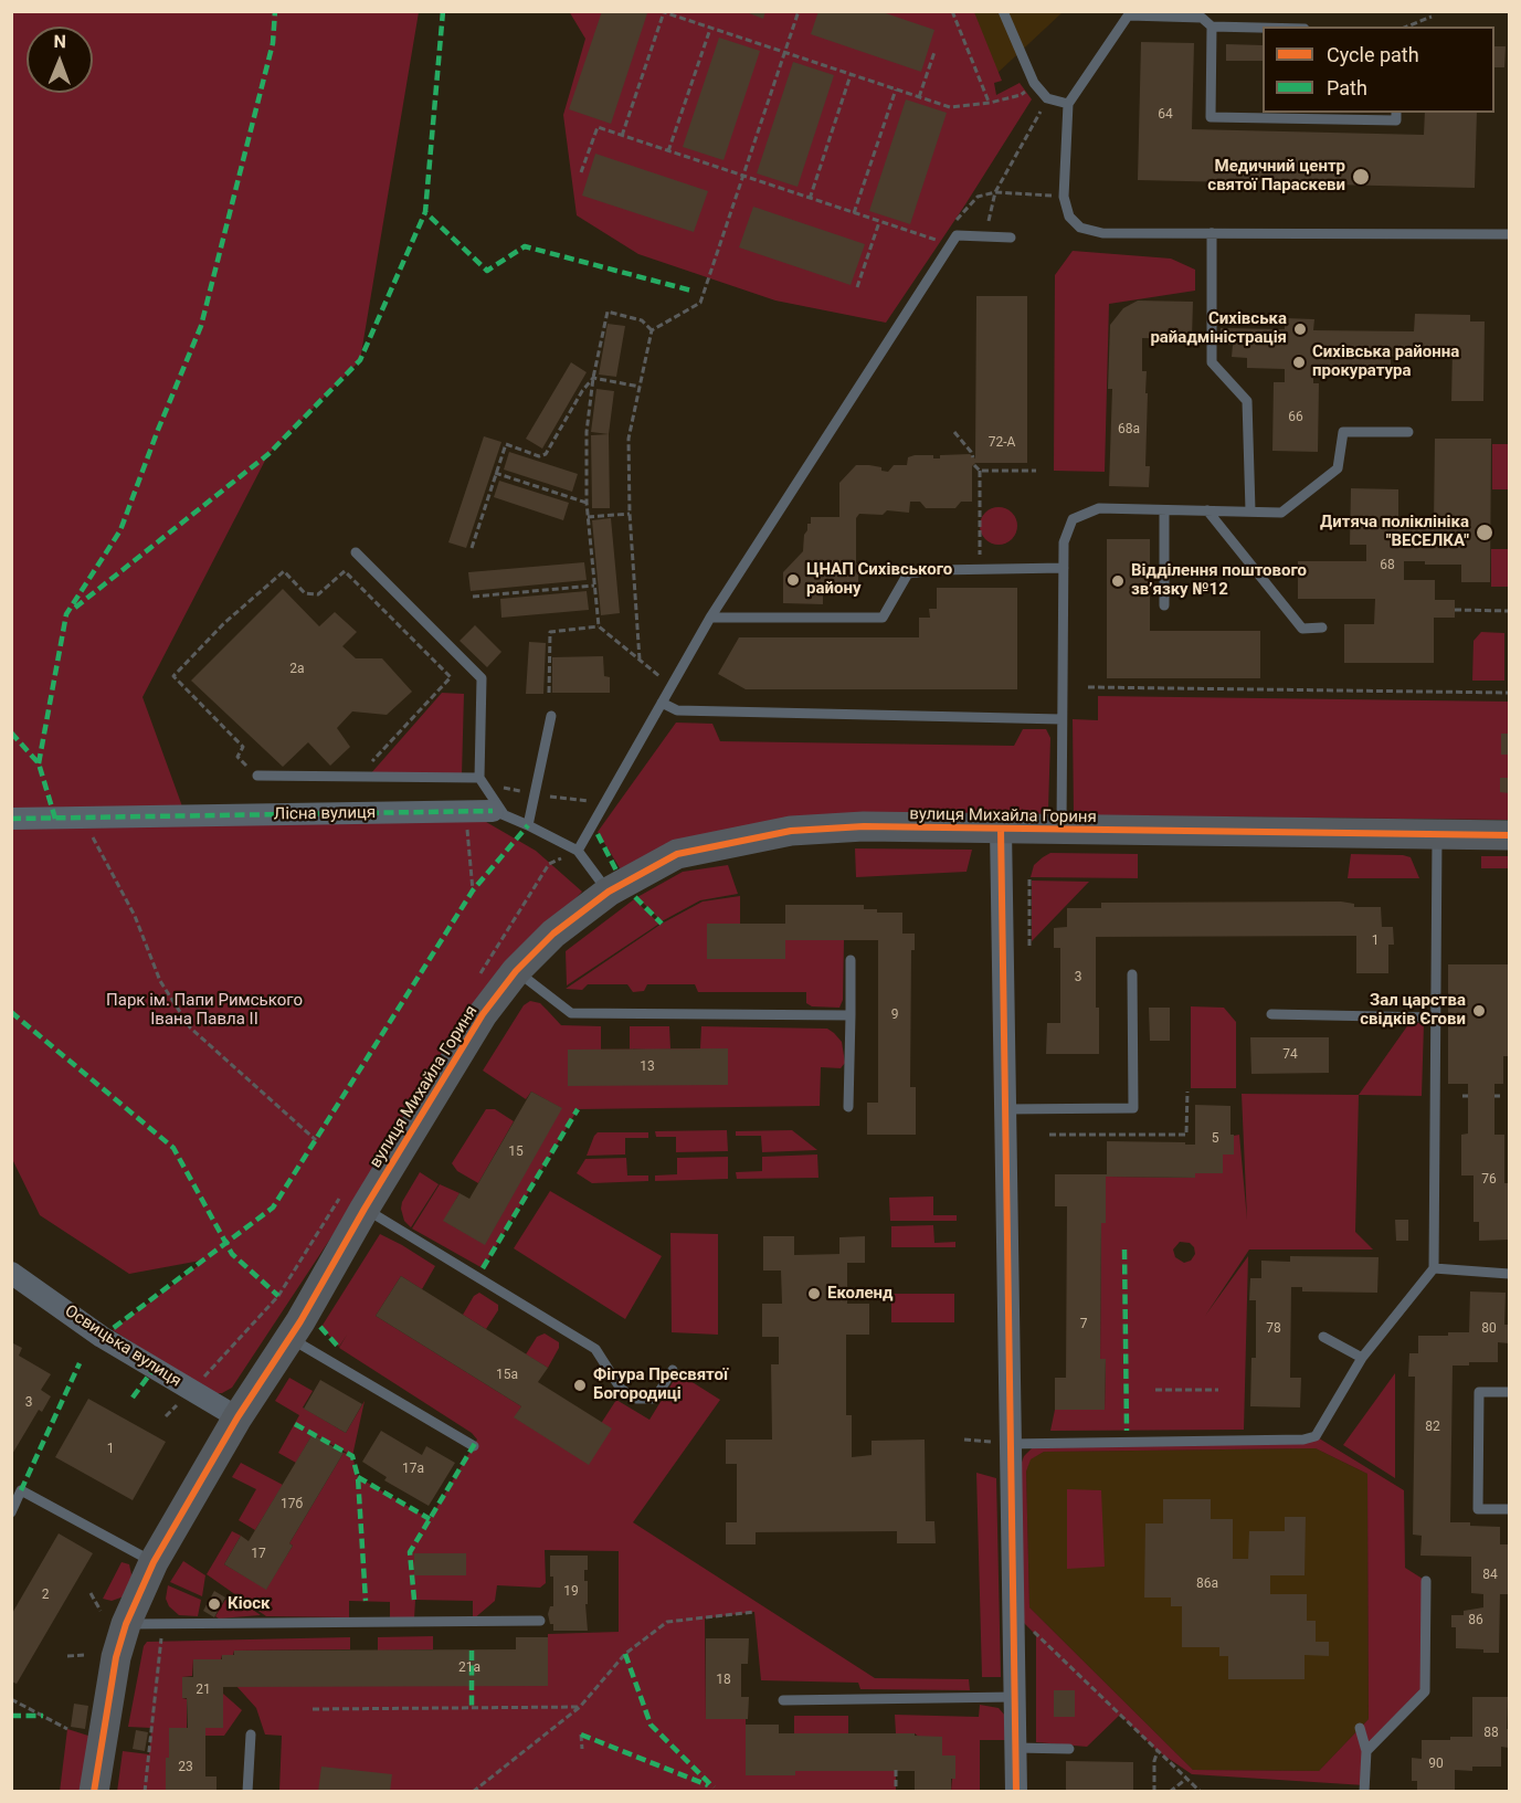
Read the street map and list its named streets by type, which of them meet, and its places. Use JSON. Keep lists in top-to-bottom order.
{
  "streets": {
    "street": ["Лісна вулиця", "вулиця Михайла Гориня", "Освицька вулиця"]
  },
  "crossings": [
    ["Лісна вулиця", "вулиця Михайла Гориня"],
    ["вулиця Михайла Гориня", "Освицька вулиця"]
  ],
  "parks": ["Парк ім. Папи Римського Івана Павла ІІ"],
  "places": [
    "Медичний центр святої Параскеви",
    "Сихівська райадміністрація",
    "Сихівська районна прокуратура",
    "Дитяча поліклініка \"ВЕСЕЛКА\"",
    "ЦНАП Сихівського району",
    "Відділення поштового зв’язку №12",
    "Зал царства свідків Єгови",
    "Еколенд",
    "Фігура Пресвятої Богородиці",
    "Кіоск"
  ],
  "house_numbers": [
    "64",
    "66",
    "68а",
    "72-А",
    "68",
    "2а",
    "1",
    "3",
    "9",
    "74",
    "13",
    "5",
    "15",
    "76",
    "7",
    "78",
    "80",
    "15а",
    "3",
    "82",
    "1",
    "17а",
    "17б",
    "17",
    "84",
    "86а",
    "19",
    "2",
    "86",
    "21а",
    "18",
    "21",
    "88",
    "90",
    "23"
  ],
  "legend": ["Cycle path", "Path"],
  "north": "top"
}
